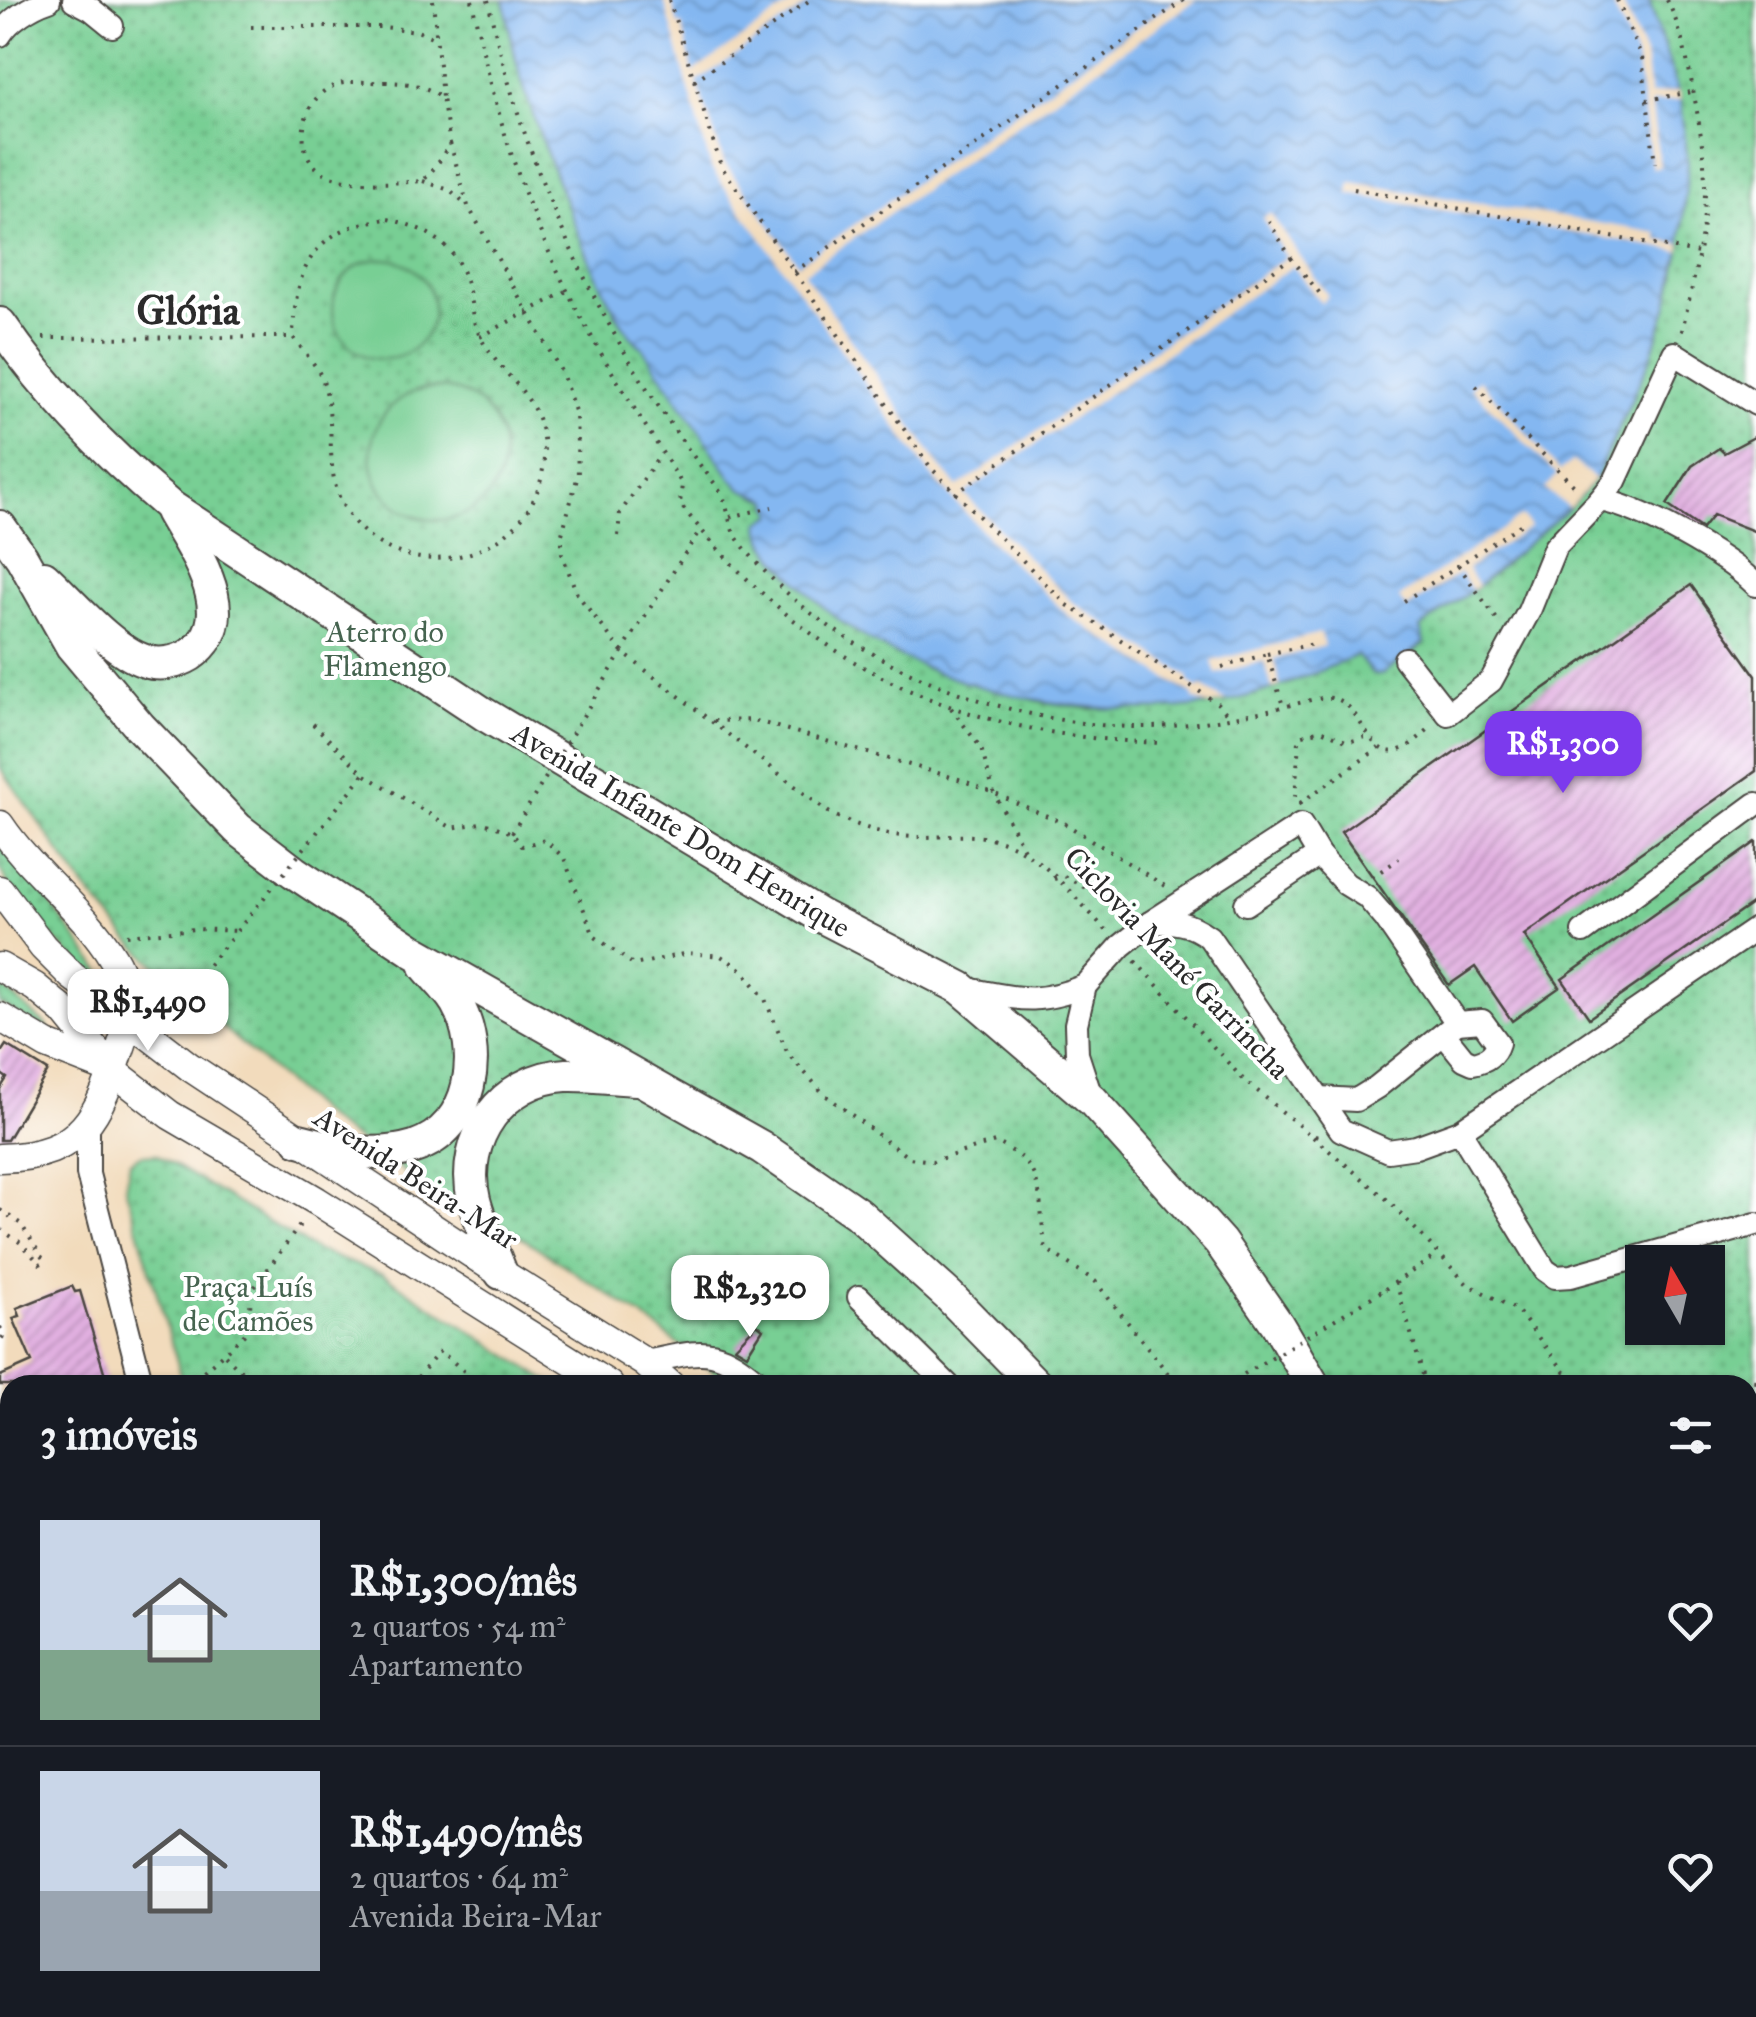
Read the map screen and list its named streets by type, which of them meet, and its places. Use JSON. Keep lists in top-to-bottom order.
{
  "streets": {
    "highway": ["Avenida Infante Dom Henrique"],
    "main road": ["Avenida Beira-Mar"],
    "path": ["Ciclovia Mané Garrincha"]
  },
  "districts": ["Glória"],
  "parks": ["Aterro do Flamengo", "Praça Luís de Camões"],
  "north": "top",
  "page": {
    "price": ["R$1,300", "R$1,490", "R$2,320"],
    "heading": "3 imóveis",
    "list": [
      {
        "name": "R$1,300/mês",
        "note": "2 quartos · 54 m² · Apartamento"
      },
      {
        "name": "R$1,490/mês",
        "note": "2 quartos · 64 m² · Avenida Beira-Mar"
      }
    ]
  }
}
